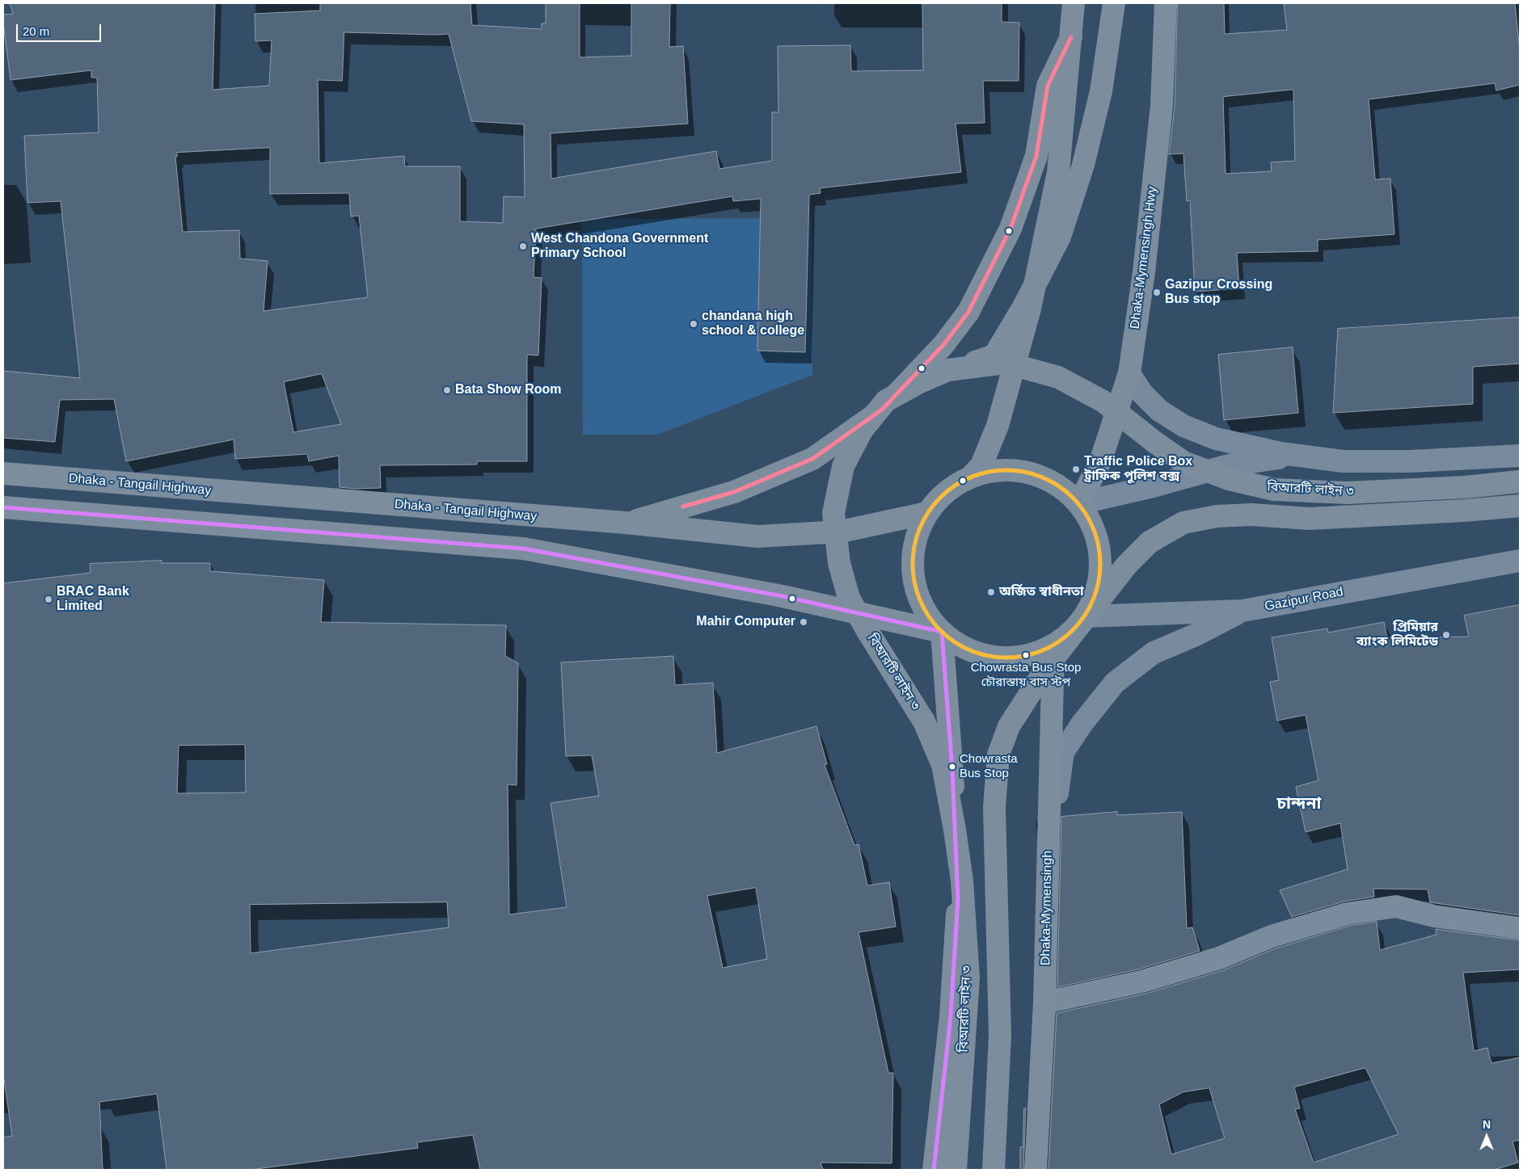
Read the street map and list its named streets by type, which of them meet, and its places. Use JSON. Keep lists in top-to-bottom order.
{
  "streets": {
    "highway": [
      "Dhaka-Mymensingh Hwy",
      "Dhaka - Tangail Highway",
      "বিআরটি লাইন ৩",
      "Dhaka-Mymensingh"
    ],
    "main road": ["Gazipur Road"]
  },
  "districts": ["চান্দনা"],
  "places": [
    "West Chandona Government Primary School",
    "Gazipur Crossing Bus stop",
    "chandana high school & college",
    "Bata Show Room",
    "Traffic Police Box ট্রাফিক পুলিশ বক্স",
    "অর্জিত স্বাধীনতা",
    "BRAC Bank Limited",
    "Mahir Computer",
    "প্রিমিয়ার ব্যাংক লিমিটেড",
    "Chowrasta Bus Stop চৌরাস্তায় বাস স্টপ",
    "Chowrasta Bus Stop"
  ],
  "scale_bar": "20 m",
  "north": "top"
}
